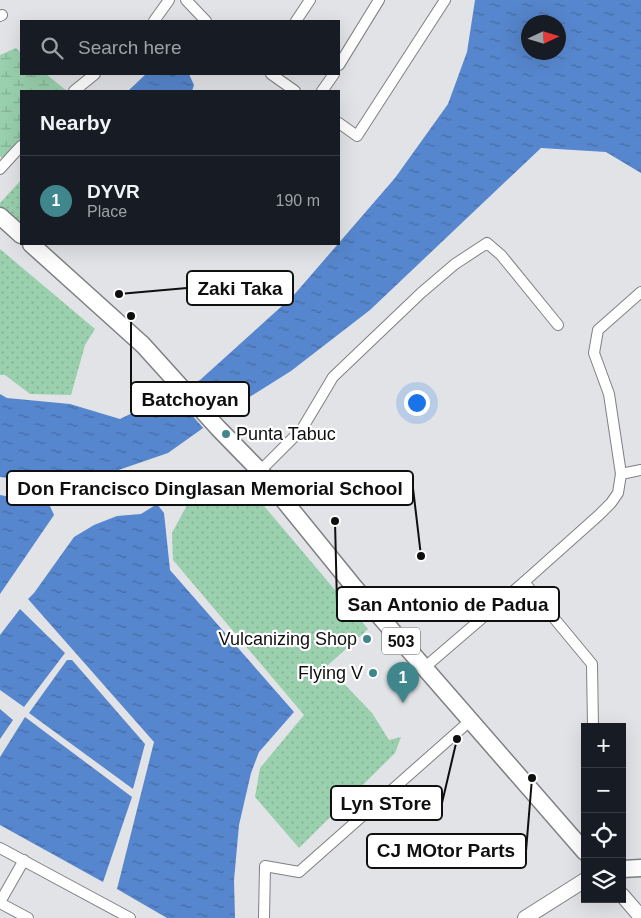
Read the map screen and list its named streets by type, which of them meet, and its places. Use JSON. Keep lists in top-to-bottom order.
{
  "streets": {
    "main road": ["503"]
  },
  "places": [
    "Zaki Taka",
    "Batchoyan",
    "Punta Tabuc",
    "San Antonio de Padua",
    "Don Francisco Dinglasan Memorial School",
    "Vulcanizing Shop",
    "Flying V",
    "Lyn STore",
    "CJ MOtor Parts"
  ],
  "north": "right",
  "page": {
    "search": "Search here",
    "heading": "Nearby",
    "list": [
      {
        "mark": "1",
        "name": "DYVR",
        "note": "Place",
        "value": "190 m"
      }
    ],
    "pins": "1",
    "map_buttons": ["+", "−"]
  }
}
